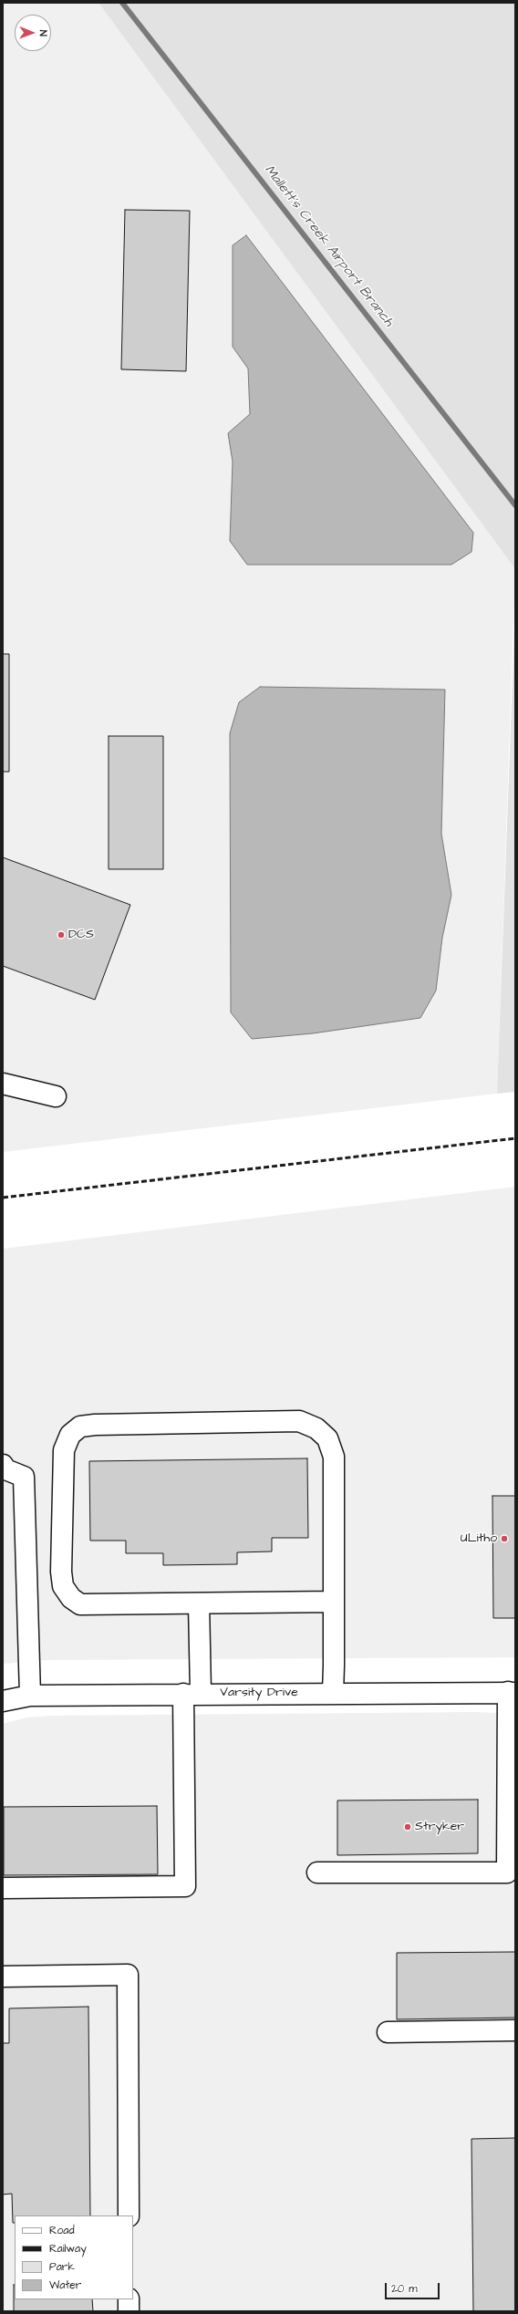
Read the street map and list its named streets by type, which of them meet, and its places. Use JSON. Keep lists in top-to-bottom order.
{
  "streets": {
    "street": ["Varsity Drive"]
  },
  "water": ["Mallett's Creek Airport Branch"],
  "places": ["DCS", "ULitho", "Stryker"],
  "legend": [
    "Road",
    "Railway",
    "Park",
    "Water"
  ],
  "scale_bar": "20 m",
  "north": "right"
}
